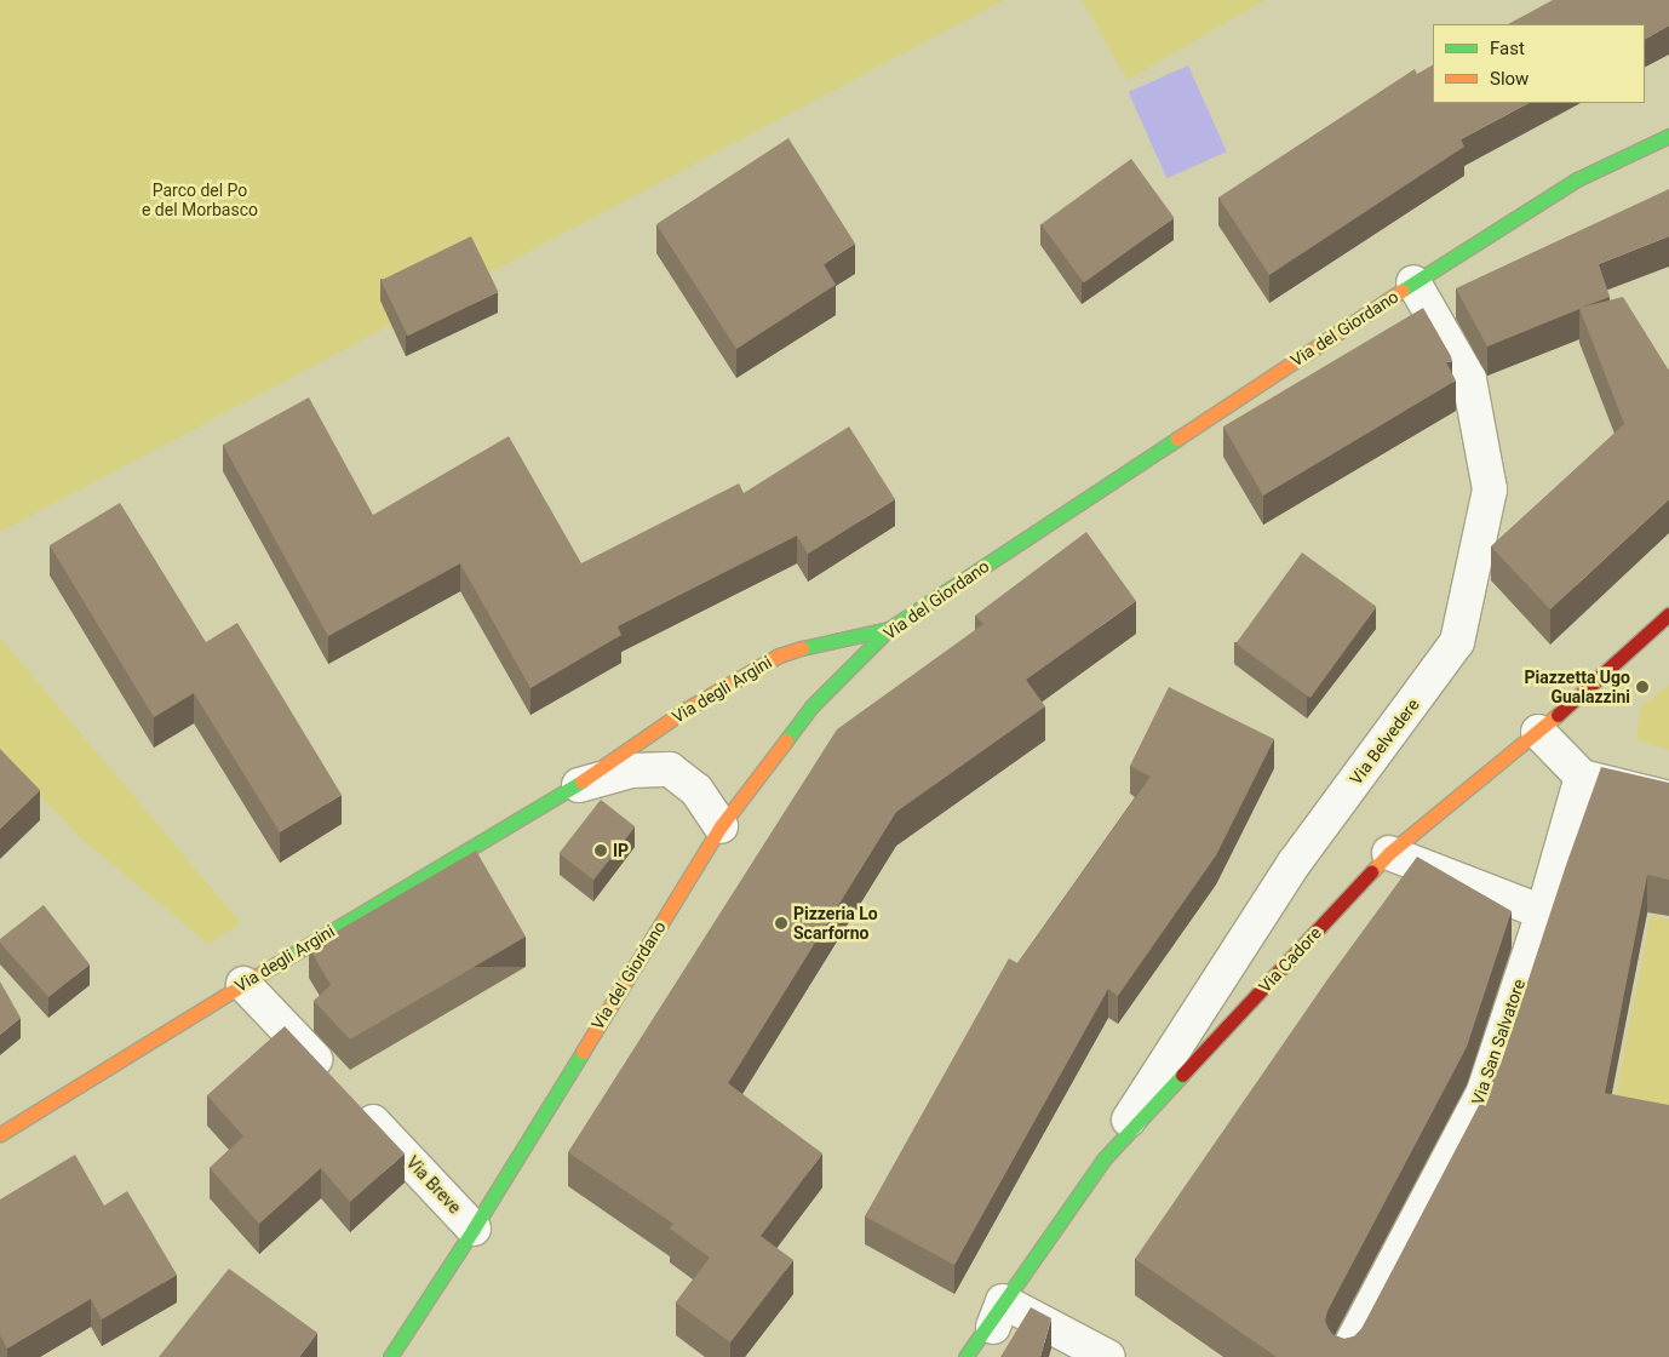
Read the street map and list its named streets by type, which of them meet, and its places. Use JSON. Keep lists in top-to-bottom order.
{
  "streets": {
    "street": [
      "Via del Giordano",
      "Via degli Argini",
      "Via Belvedere",
      "Via Cadore",
      "Via San Salvatore",
      "Via Breve"
    ]
  },
  "crossings": [
    ["Via del Giordano", "Via degli Argini"],
    ["Via del Giordano", "Via Belvedere"],
    ["Via del Giordano", "Via Breve"],
    ["Via degli Argini", "Via Breve"],
    ["Via Belvedere", "Via Cadore"]
  ],
  "parks": ["Parco del Po e del Morbasco"],
  "places": ["Piazzetta Ugo Gualazzini", "IP", "Pizzeria Lo Scarforno"],
  "legend": ["Fast", "Slow"]
}
